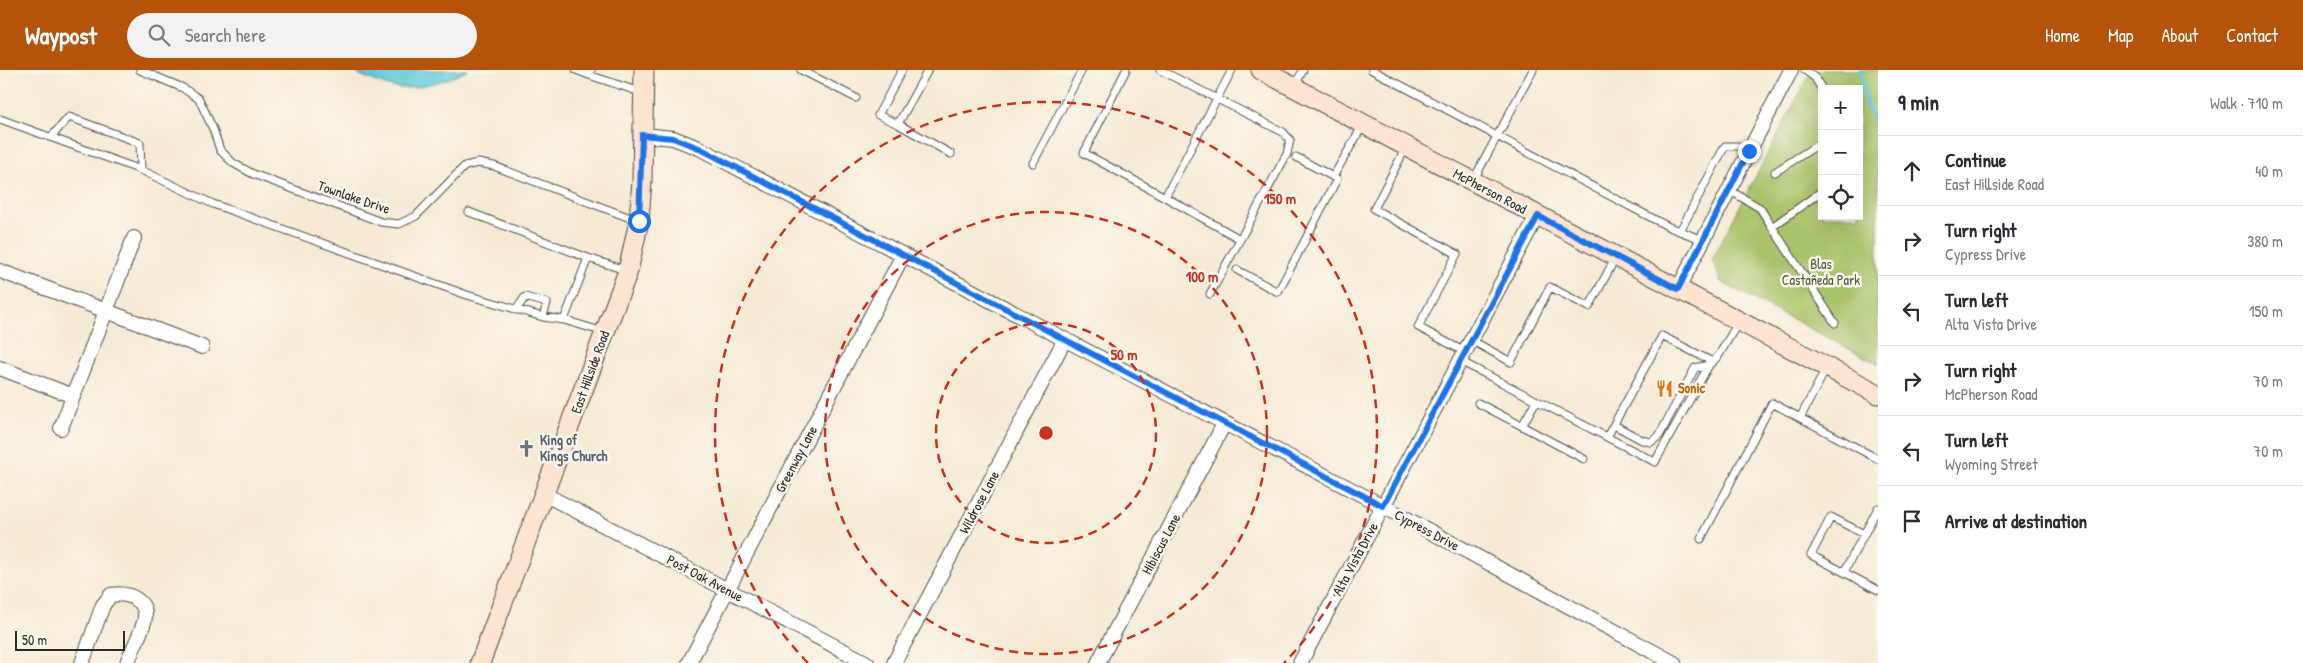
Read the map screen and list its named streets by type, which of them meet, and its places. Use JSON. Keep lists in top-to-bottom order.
{
  "streets": {
    "main road": ["McPherson Road", "East Hillside Road"],
    "street": [
      "Greenway Lane",
      "Wildrose Lane",
      "Cypress Drive",
      "Hibiscus Lane",
      "Alta Vista Drive",
      "Post Oak Avenue"
    ],
    "lane": ["Townlake Drive"]
  },
  "crossings": [
    ["McPherson Road", "Alta Vista Drive"],
    ["Townlake Drive", "East Hillside Road"],
    ["East Hillside Road", "Cypress Drive"],
    ["East Hillside Road", "Post Oak Avenue"],
    ["Greenway Lane", "Cypress Drive"],
    ["Greenway Lane", "Post Oak Avenue"],
    ["Wildrose Lane", "Cypress Drive"],
    ["Cypress Drive", "Hibiscus Lane"],
    ["Cypress Drive", "Alta Vista Drive"]
  ],
  "parks": ["Blas Castañeda Park"],
  "places": {
    "restaurant": ["Sonic"],
    "church": ["King of Kings Church"]
  },
  "scale_bar": "50 m",
  "page": {
    "header": "Waypost",
    "search": "Search here",
    "nav": [
      "Home",
      "Map",
      "About",
      "Contact"
    ],
    "heading": ["9 min", "Walk · 710 m"],
    "map_buttons": ["+", "−"],
    "list": [
      ["Continue", "East Hillside Road", "40 m"],
      ["Turn right", "Cypress Drive", "380 m"],
      ["Turn left", "Alta Vista Drive", "150 m"],
      ["Turn right", "McPherson Road", "70 m"],
      ["Turn left", "Wyoming Street", "70 m"],
      "Arrive at destination"
    ],
    "scale": "50 m"
  },
  "rings": ["150 m", "100 m", "50 m"]
}
